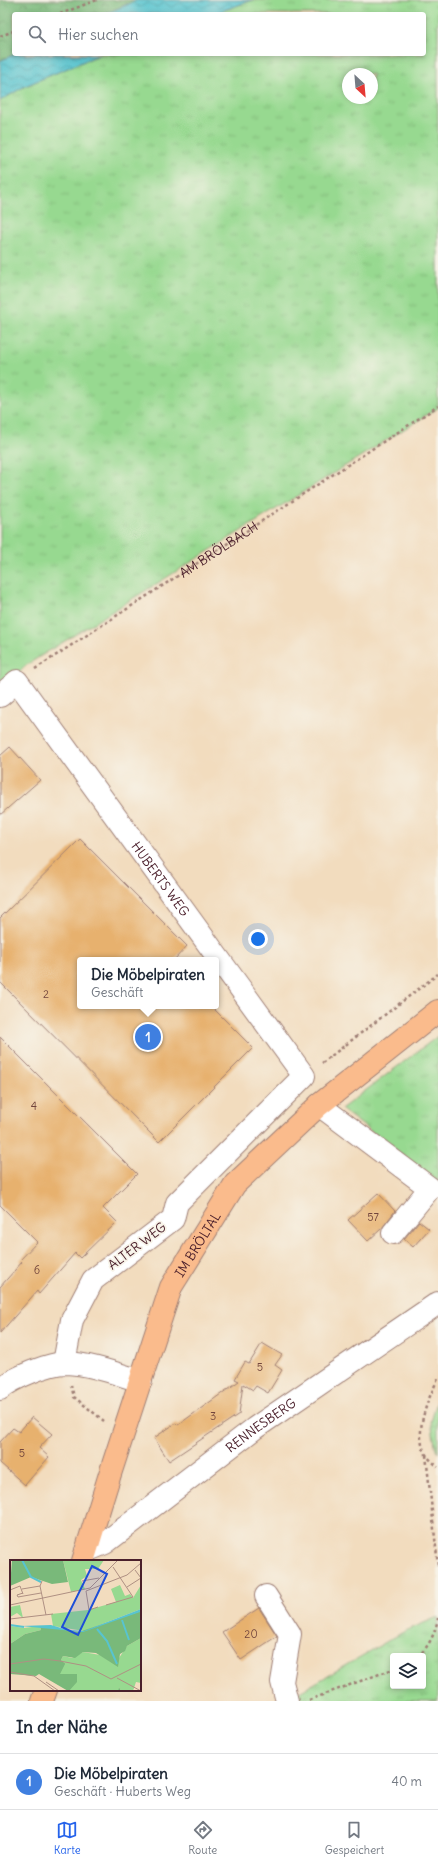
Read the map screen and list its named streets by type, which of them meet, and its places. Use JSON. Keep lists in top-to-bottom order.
{
  "streets": {
    "main road": ["IM BRÖLTAL"],
    "street": ["HUBERTS WEG", "ALTER WEG", "RENNESBERG"],
    "path": ["AM BRÖLBACH"]
  },
  "crossings": [
    ["AM BRÖLBACH", "HUBERTS WEG"],
    ["HUBERTS WEG", "ALTER WEG"],
    ["IM BRÖLTAL", "RENNESBERG"]
  ],
  "house_numbers": [
    "2",
    "4",
    "57",
    "6",
    "5",
    "3",
    "5",
    "20"
  ],
  "north": "bottom right",
  "page": {
    "search": "Hier suchen",
    "popup": ["Die Möbelpiraten", "Geschäft"],
    "pins": "1",
    "heading": "In der Nähe",
    "list": [
      {
        "mark": "1",
        "name": "Die Möbelpiraten",
        "note": "Geschäft · Huberts Weg",
        "value": "40 m"
      }
    ],
    "nav": ["Karte", "Route", "Gespeichert"]
  }
}
